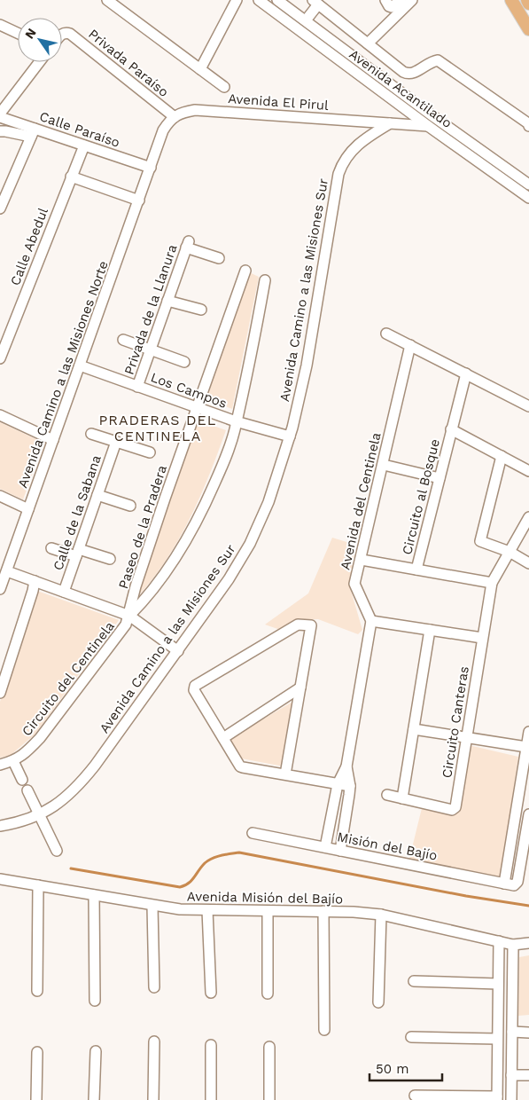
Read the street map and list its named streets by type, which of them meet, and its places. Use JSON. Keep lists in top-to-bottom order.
{
  "streets": {
    "street": [
      "Privada Paraíso",
      "Avenida Acantilado",
      "Avenida El Pirul",
      "Calle Paraíso",
      "Calle Abedul",
      "Avenida Camino a las Misiones Sur",
      "Privada de la Llanura",
      "Avenida Camino a las Misiones Norte",
      "Los Campos",
      "Circuito al Bosque",
      "Avenida del Centinela",
      "Calle de la Sabana",
      "Paseo de la Pradera",
      "Circuito del Centinela",
      "Circuito Canteras",
      "Misión del Bajío",
      "Avenida Misión del Bajío"
    ]
  },
  "crossings": [
    ["Privada Paraíso", "Avenida El Pirul"],
    ["Avenida Acantilado", "Avenida El Pirul"],
    ["Avenida El Pirul", "Avenida Camino a las Misiones Sur"],
    ["Calle Paraíso", "Calle Abedul"],
    ["Calle Paraíso", "Avenida Camino a las Misiones Norte"],
    ["Avenida Camino a las Misiones Sur", "Los Campos"],
    ["Avenida Camino a las Misiones Sur", "Calle de la Sabana"],
    ["Privada de la Llanura", "Los Campos"],
    ["Avenida Camino a las Misiones Norte", "Los Campos"],
    ["Avenida Camino a las Misiones Norte", "Calle de la Sabana"],
    ["Los Campos", "Paseo de la Pradera"],
    ["Circuito al Bosque", "Avenida del Centinela"],
    ["Calle de la Sabana", "Paseo de la Pradera"],
    ["Calle de la Sabana", "Circuito del Centinela"],
    ["Paseo de la Pradera", "Circuito del Centinela"]
  ],
  "districts": ["PRADERAS DEL CENTINELA"],
  "scale_bar": "50 m",
  "north": "top left"
}
